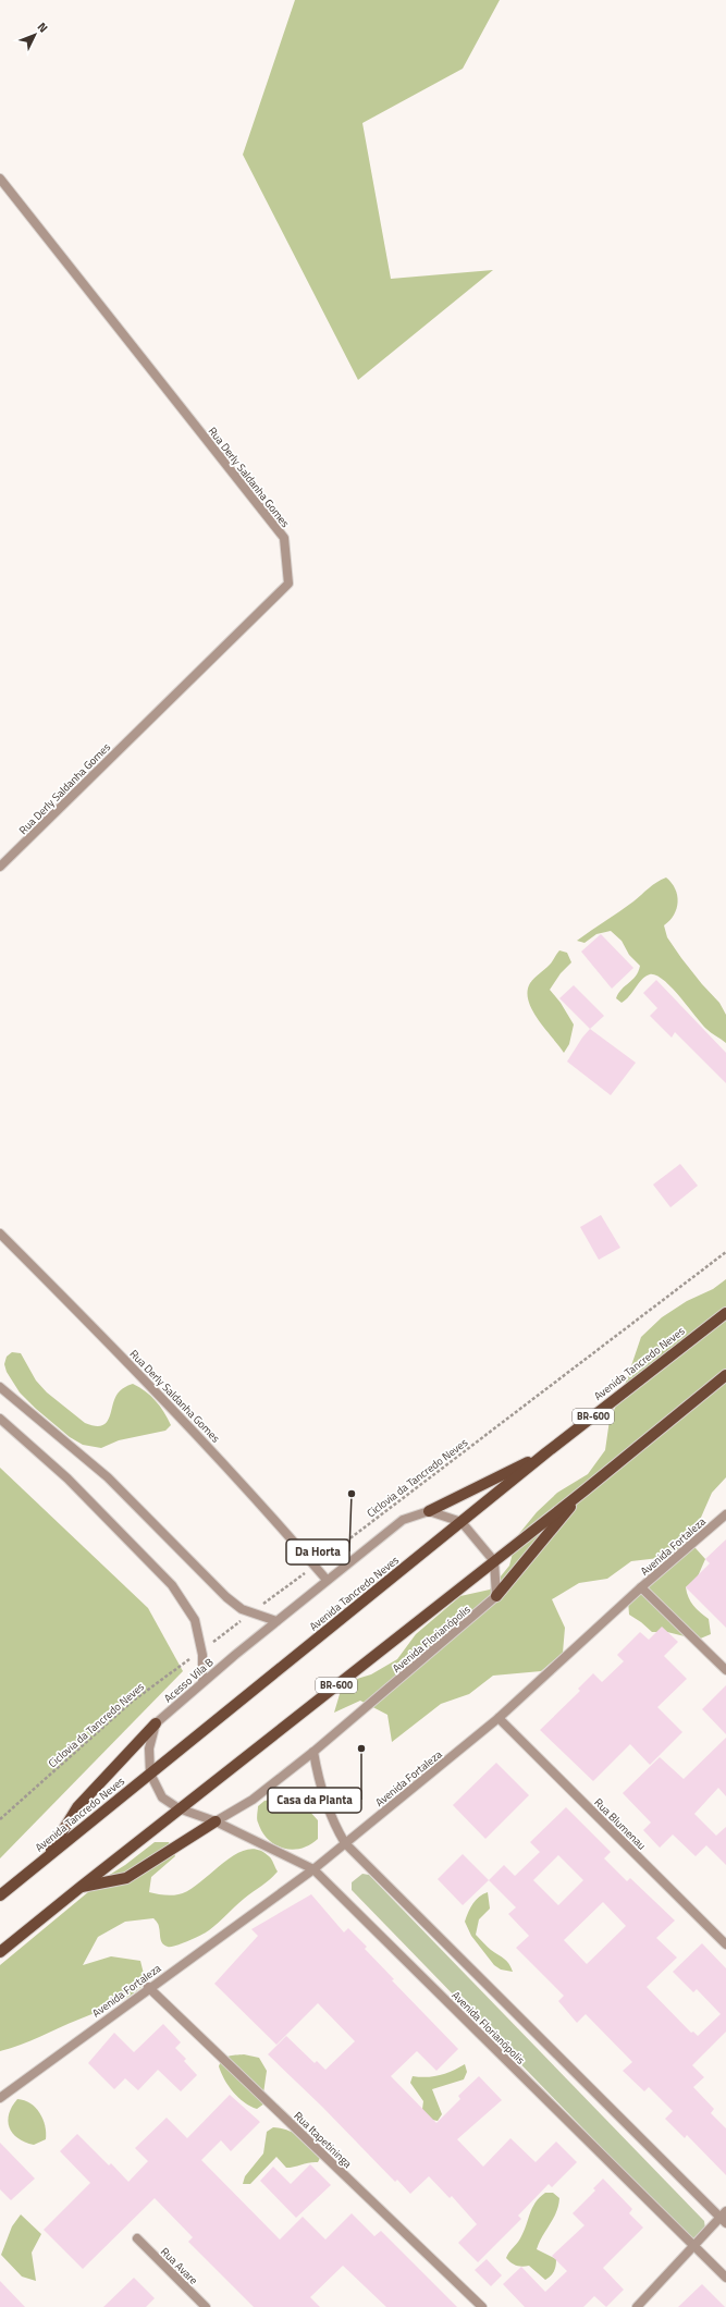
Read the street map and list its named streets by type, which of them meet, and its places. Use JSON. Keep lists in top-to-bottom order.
{
  "streets": {
    "main road": ["Avenida Tancredo Neves", "BR-600"],
    "street": [
      "Rua Derly Saldanha Gomes",
      "Avenida Fortaleza",
      "Avenida Florianópolis",
      "Acesso Vila B",
      "Rua Blumenau",
      "Rua Itapetininga",
      "Rua Avare"
    ],
    "path": ["Ciclovia da Tancredo Neves"]
  },
  "crossings": [
    ["Rua Derly Saldanha Gomes", "Acesso Vila B"],
    ["Avenida Tancredo Neves", "Avenida Florianópolis"],
    ["BR-600", "Avenida Florianópolis"],
    ["Avenida Fortaleza", "Avenida Florianópolis"],
    ["Avenida Fortaleza", "Rua Blumenau"],
    ["Avenida Fortaleza", "Rua Itapetininga"]
  ],
  "places": ["Da Horta", "Casa da Planta"],
  "north": "top right"
}
